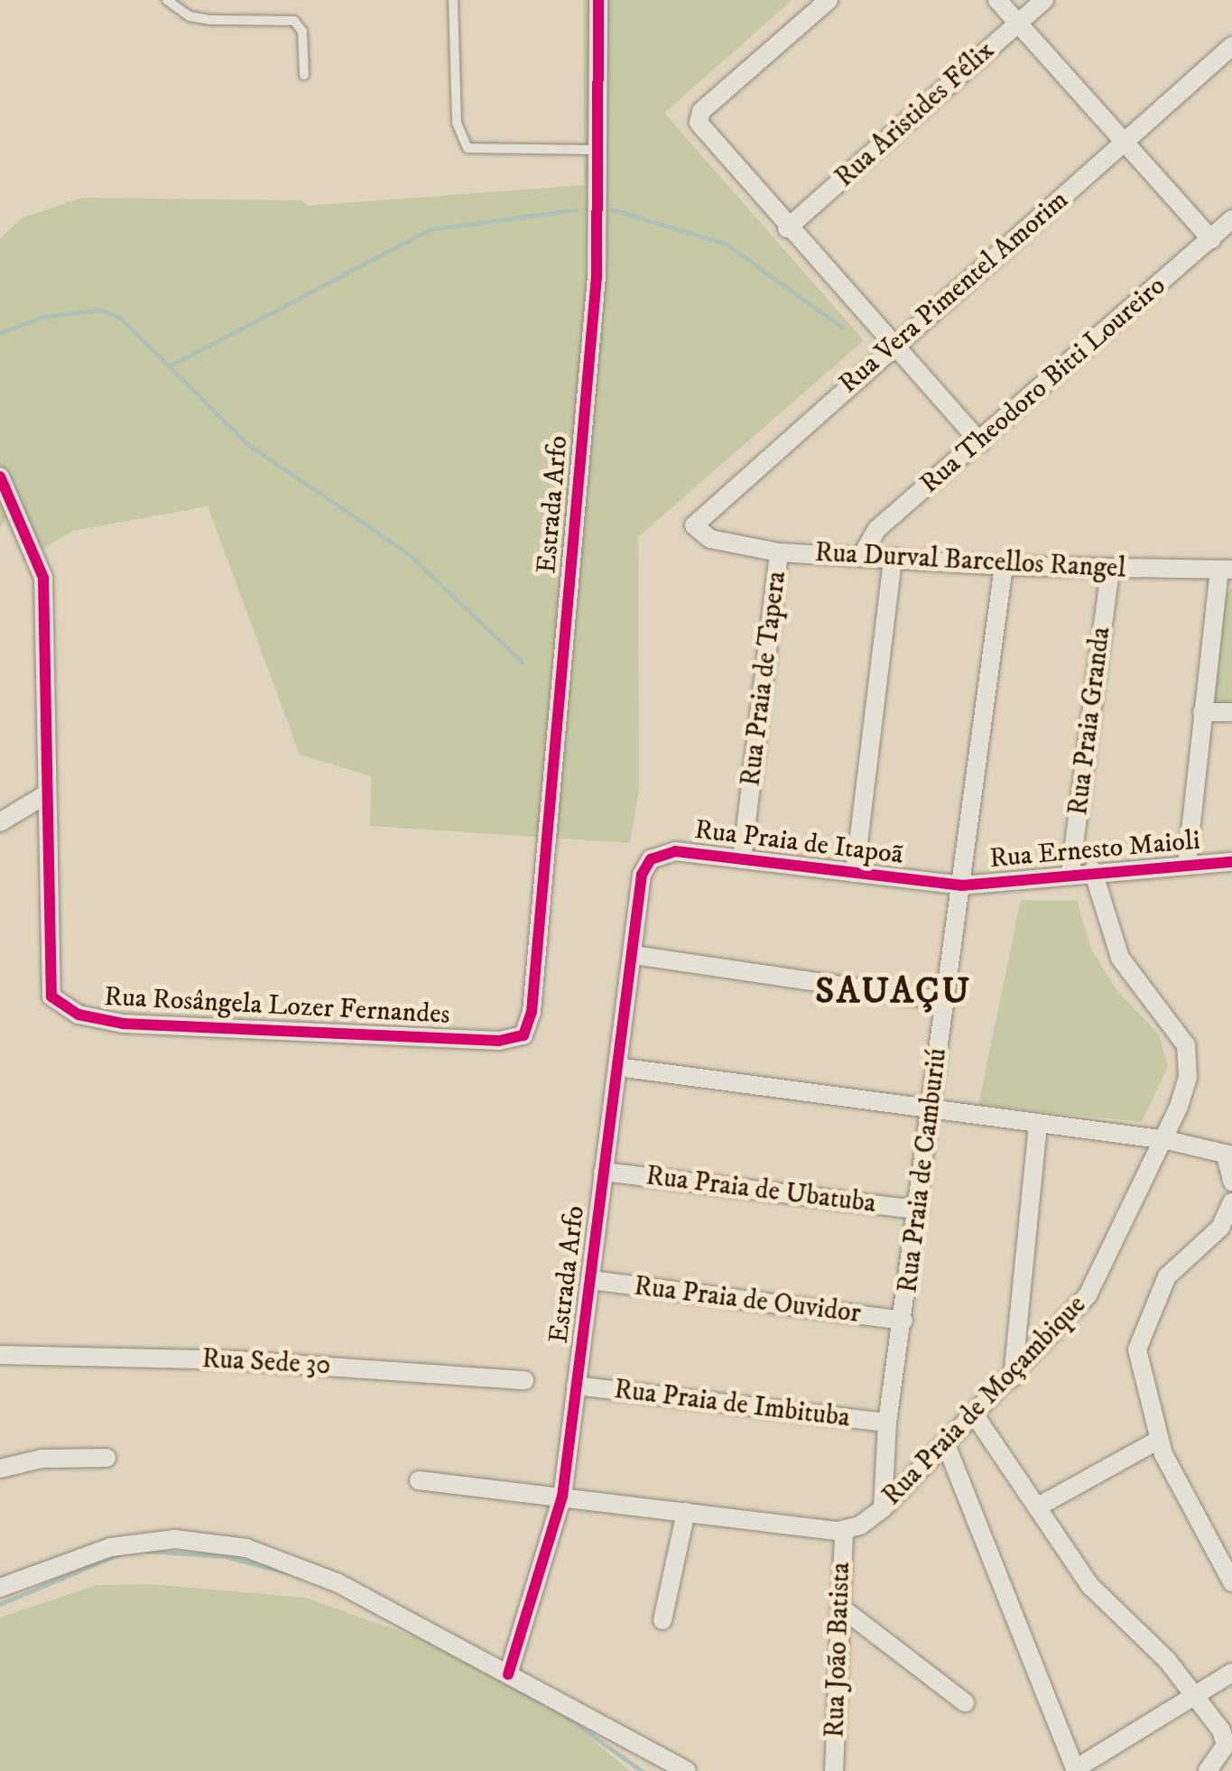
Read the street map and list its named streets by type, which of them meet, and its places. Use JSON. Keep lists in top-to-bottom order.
{
  "streets": {
    "street": [
      "Rua Aristides Félix",
      "Rua Vera Pimentel Amorim",
      "Rua Theodoro Bitti Loureiro",
      "Estrada Arfo",
      "Rua Durval Barcellos Rangel",
      "Rua Praia de Tapera",
      "Rua Praia Granda",
      "Rua Praia de Itapoã",
      "Rua Ernesto Maioli",
      "Rua Rosângela Lozer Fernandes",
      "Rua Praia de Camburiú",
      "Rua Praia de Ubatuba",
      "Rua Praia de Ouvidor",
      "Rua Sede 30",
      "Rua Praia de Moçambique",
      "Rua Praia de Imbituba",
      "Rua João Batista"
    ]
  },
  "crossings": [
    ["Rua Vera Pimentel Amorim", "Rua Durval Barcellos Rangel"],
    ["Rua Theodoro Bitti Loureiro", "Rua Durval Barcellos Rangel"],
    ["Estrada Arfo", "Rua Praia de Itapoã"],
    ["Estrada Arfo", "Rua Rosângela Lozer Fernandes"],
    ["Estrada Arfo", "Rua Praia de Ubatuba"],
    ["Estrada Arfo", "Rua Praia de Ouvidor"],
    ["Estrada Arfo", "Rua Praia de Imbituba"],
    ["Rua Durval Barcellos Rangel", "Rua Praia de Tapera"],
    ["Rua Durval Barcellos Rangel", "Rua Praia Granda"],
    ["Rua Durval Barcellos Rangel", "Rua Praia de Camburiú"],
    ["Rua Praia de Tapera", "Rua Praia de Itapoã"],
    ["Rua Praia Granda", "Rua Ernesto Maioli"],
    ["Rua Praia de Itapoã", "Rua Ernesto Maioli"],
    ["Rua Praia de Itapoã", "Rua Praia de Camburiú"],
    ["Rua Ernesto Maioli", "Rua Praia de Camburiú"],
    ["Rua Ernesto Maioli", "Rua Praia de Moçambique"],
    ["Rua Praia de Camburiú", "Rua Praia de Ubatuba"],
    ["Rua Praia de Camburiú", "Rua Praia de Ouvidor"],
    ["Rua Praia de Camburiú", "Rua Praia de Moçambique"],
    ["Rua Praia de Camburiú", "Rua Praia de Imbituba"],
    ["Rua Praia de Moçambique", "Rua João Batista"]
  ],
  "districts": ["SAUAÇU"]
}
